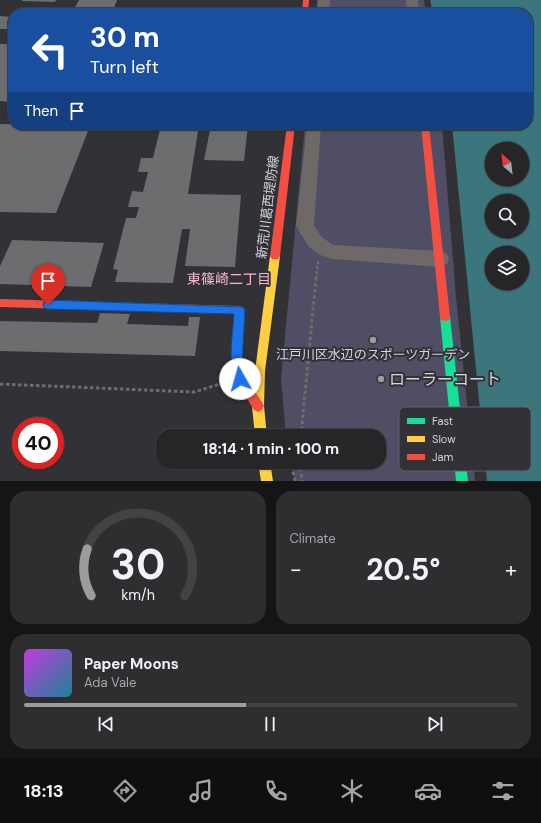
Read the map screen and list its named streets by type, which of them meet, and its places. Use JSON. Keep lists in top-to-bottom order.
{
  "streets": {
    "street": ["新荒川葛西堤防線"]
  },
  "districts": ["東篠崎二丁目"],
  "places": ["江戸川区水辺のスポーツガーデン", "ローラーコート"],
  "legend": ["Fast", "Slow", "Jam"],
  "north": "top left",
  "page": {
    "turn": ["30 m", "Turn left"],
    "then": "Then",
    "limit": "40",
    "trip": "18:14 · 1 min · 100 m",
    "tile": "Climate",
    "heat": ["−", "20.5°", "+"],
    "song": ["Paper Moons", "Ada Vale"],
    "tabs": "18:13",
    "gauge": ["30", "km/h"]
  }
}
